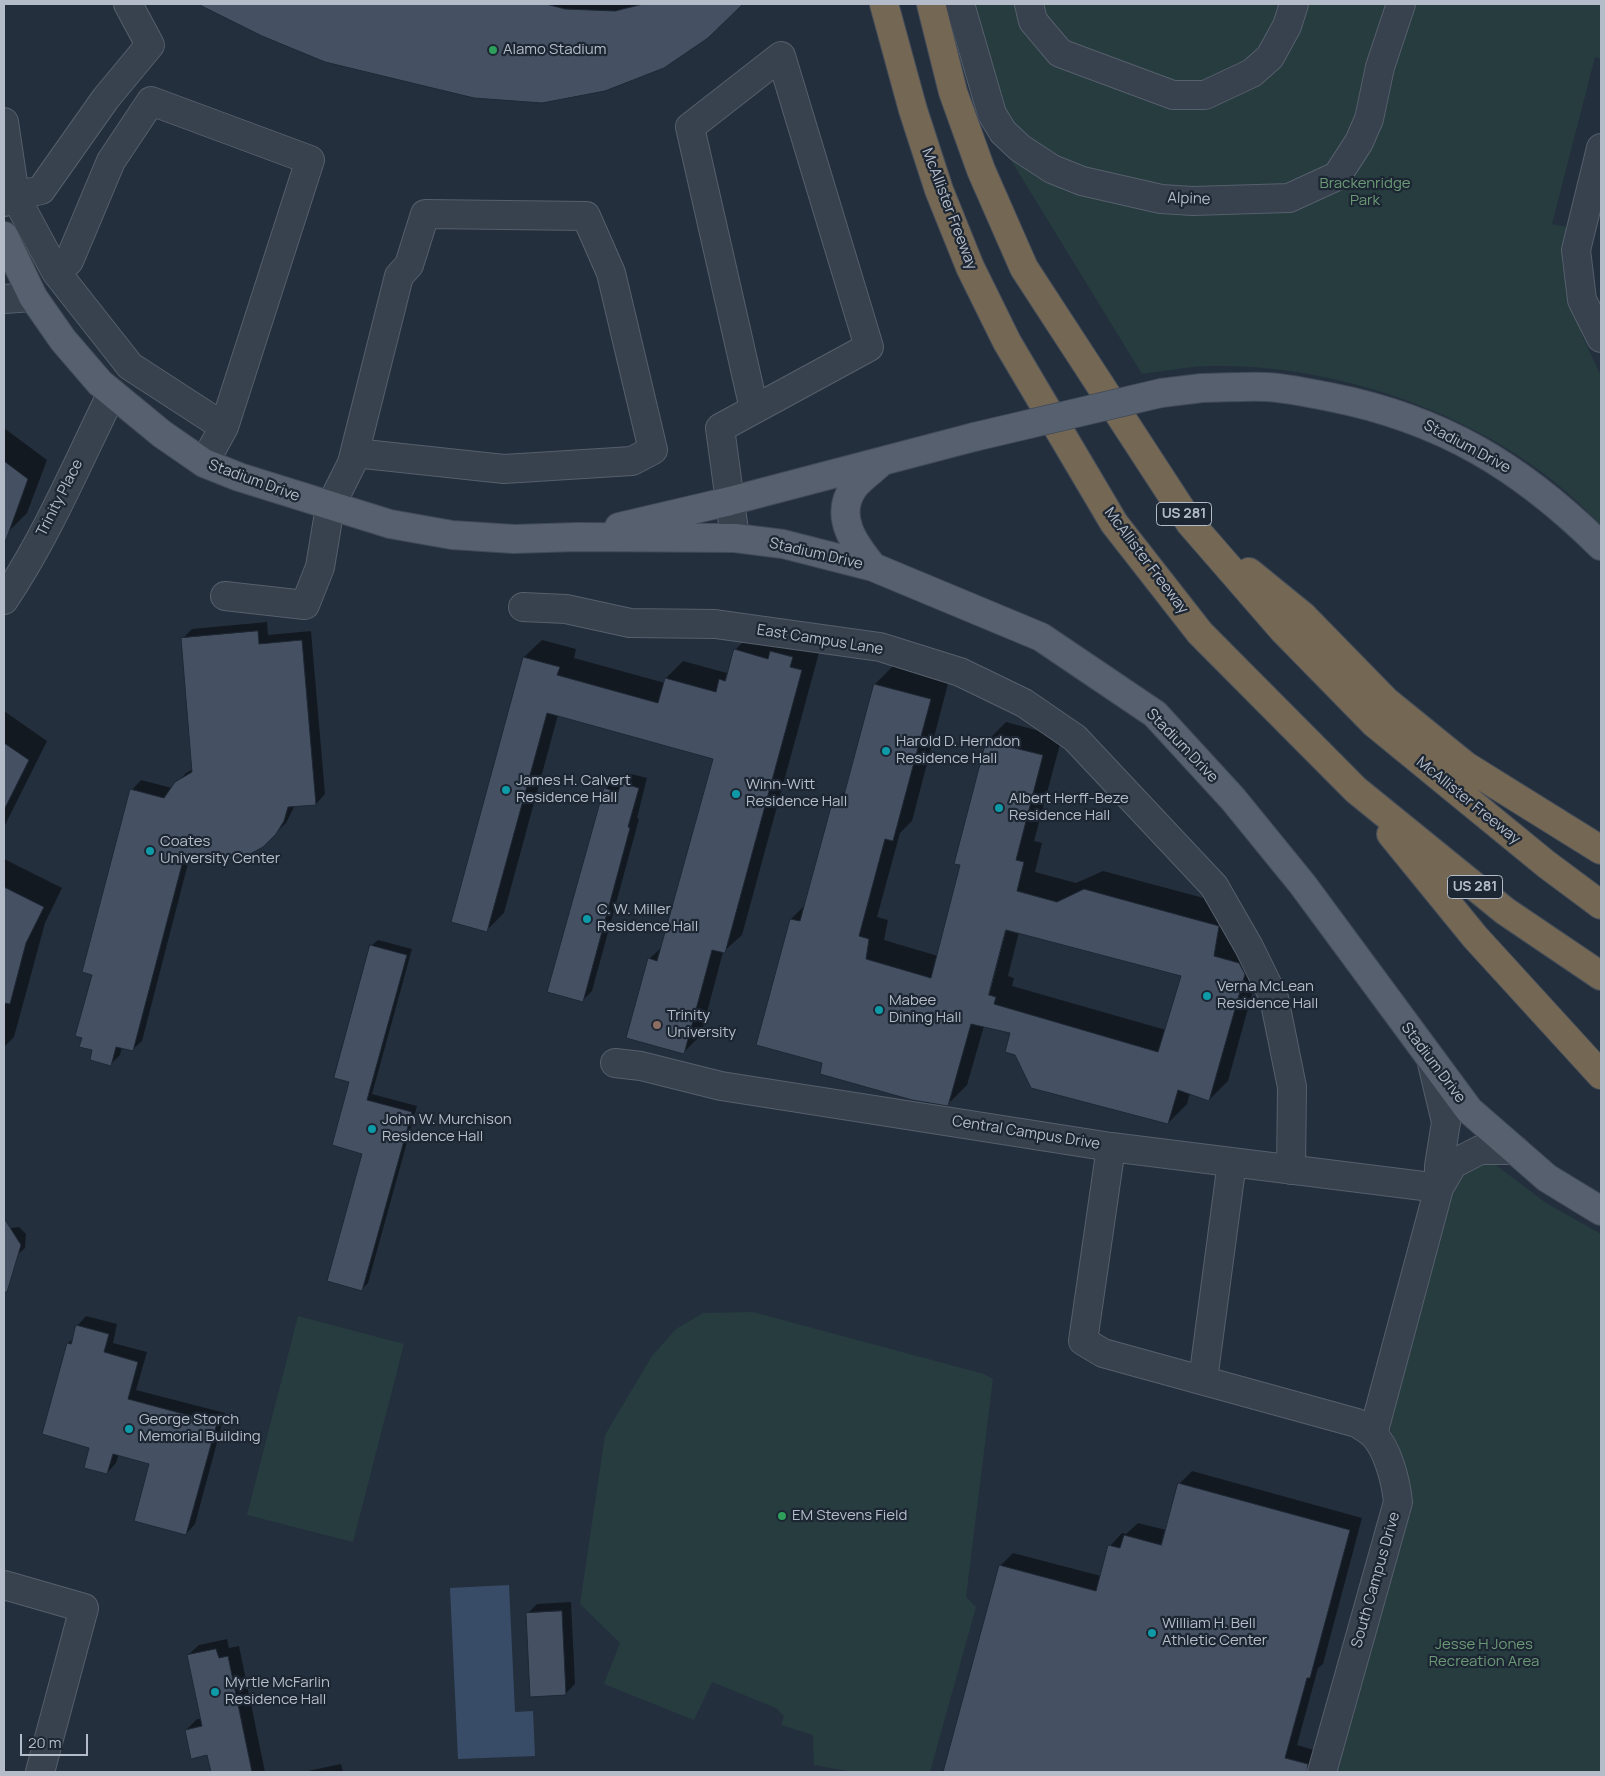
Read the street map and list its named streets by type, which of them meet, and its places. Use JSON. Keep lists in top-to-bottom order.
{
  "streets": {
    "highway": ["McAllister Freeway", "US 281"],
    "main road": ["Stadium Drive"],
    "street": [
      "Alpine",
      "Trinity Place",
      "East Campus Lane",
      "Central Campus Drive",
      "South Campus Drive"
    ]
  },
  "crossings": [
    ["Stadium Drive", "Trinity Place"],
    ["East Campus Lane", "Central Campus Drive"]
  ],
  "parks": ["Brackenridge Park", "Jesse H Jones Recreation Area"],
  "places": [
    "Alamo Stadium",
    "Harold D. Herndon Residence Hall",
    "James H. Calvert Residence Hall",
    "Winn-Witt Residence Hall",
    "Albert Herff-Beze Residence Hall",
    "Coates University Center",
    "C. W. Miller Residence Hall",
    "Verna McLean Residence Hall",
    "Mabee Dining Hall",
    "Trinity University",
    "John W. Murchison Residence Hall",
    "George Storch Memorial Building",
    "EM Stevens Field",
    "William H. Bell Athletic Center",
    "Myrtle McFarlin Residence Hall"
  ],
  "scale_bar": "20 m"
}
